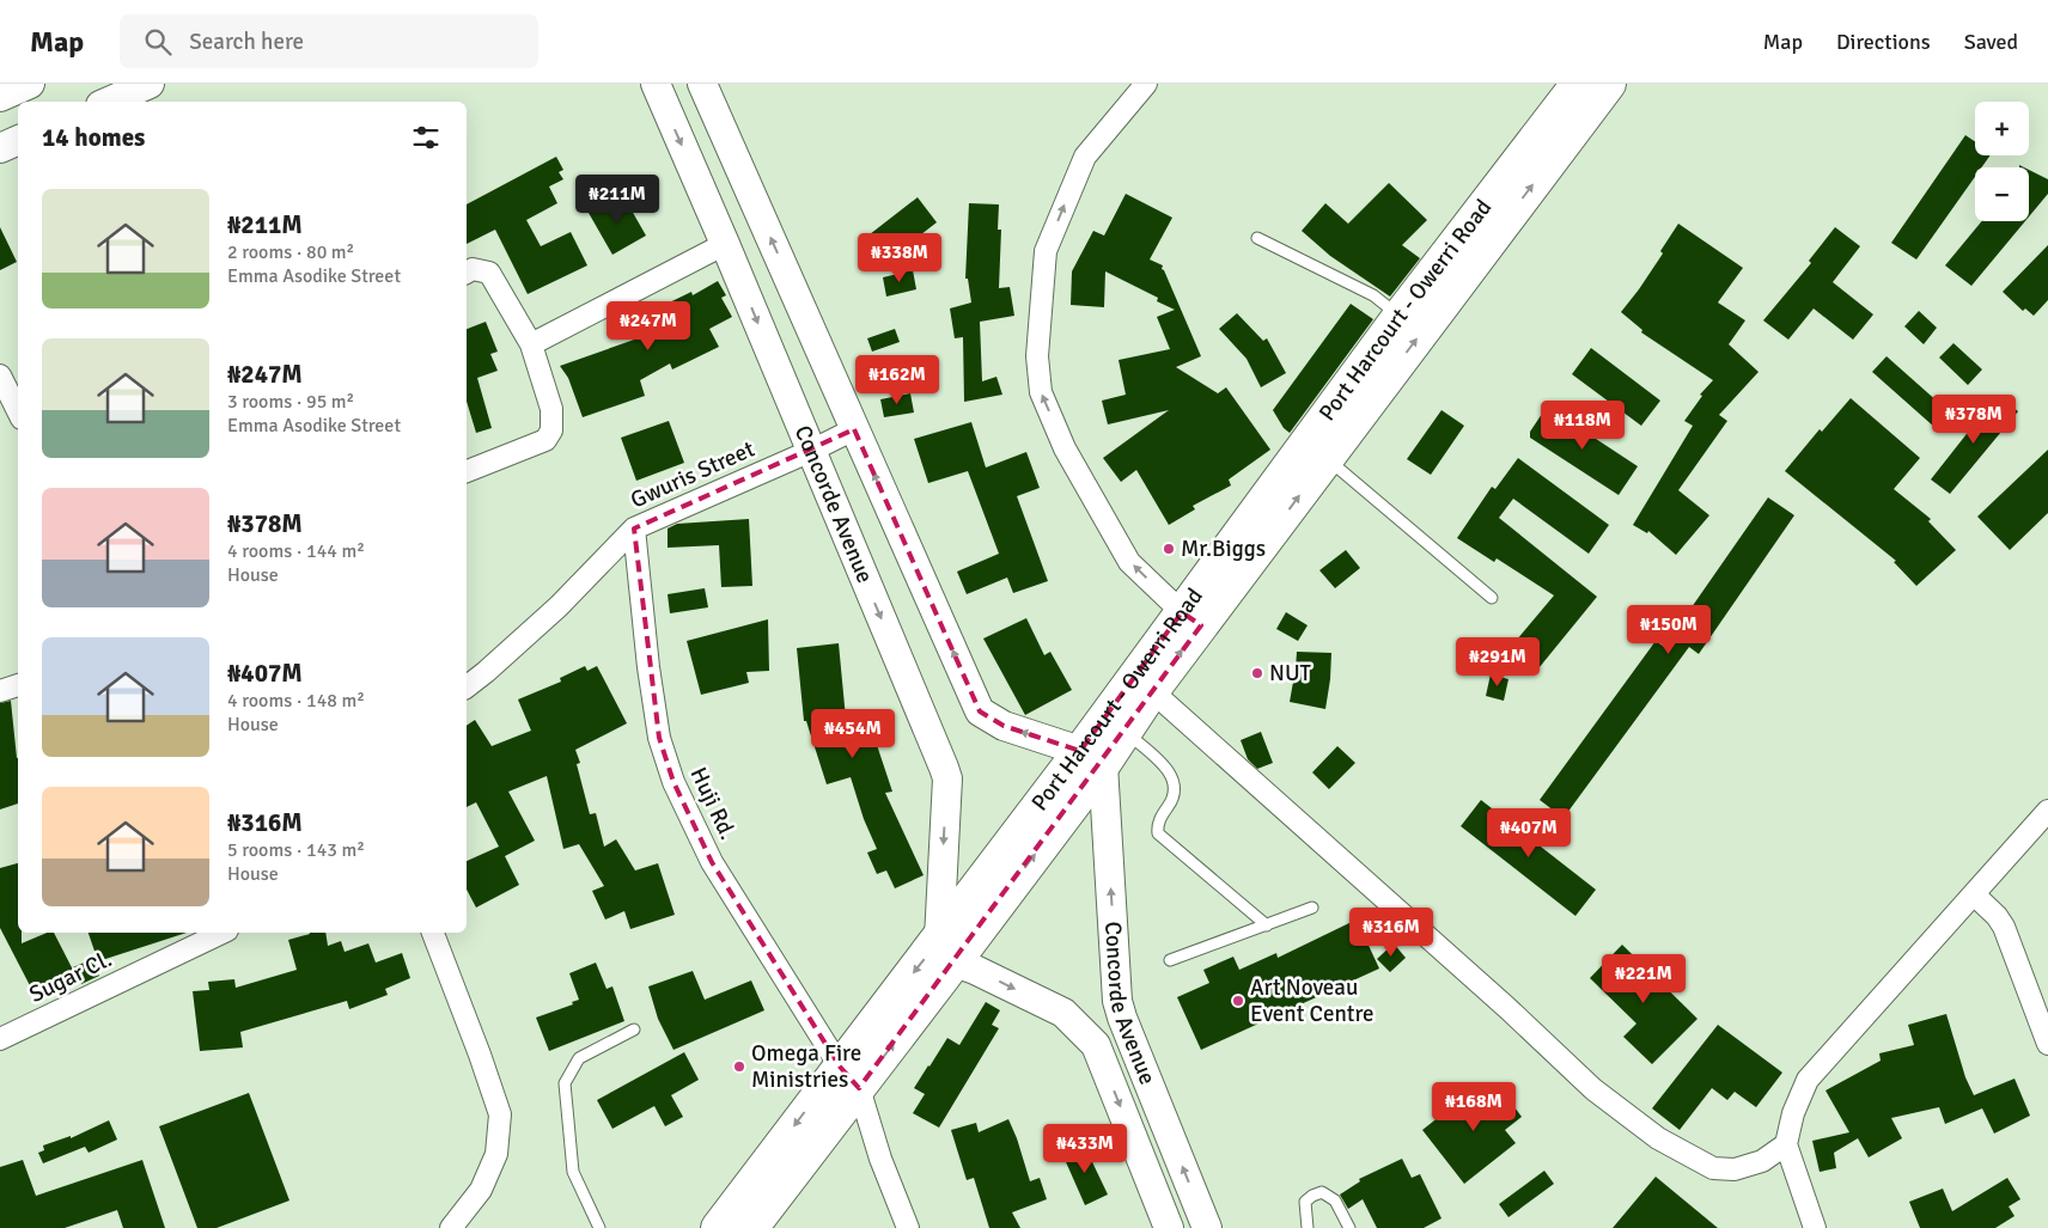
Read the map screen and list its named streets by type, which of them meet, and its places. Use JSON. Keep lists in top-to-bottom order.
{
  "streets": {
    "main road": ["Port Harcourt - Owerri Road"],
    "street": [
      "Gwuris Street",
      "Concorde Avenue",
      "Huji Rd.",
      "Sugar Cl."
    ]
  },
  "crossings": [
    ["Port Harcourt - Owerri Road", "Concorde Avenue"],
    ["Port Harcourt - Owerri Road", "Huji Rd."],
    ["Gwuris Street", "Concorde Avenue"],
    ["Gwuris Street", "Huji Rd."]
  ],
  "places": [
    "Mr.Biggs",
    "NUT",
    "Art Noveau Event Centre",
    "Omega Fire Ministries"
  ],
  "page": {
    "header": "Map",
    "search": "Search here",
    "nav": ["Map", "Directions", "Saved"],
    "map_buttons": ["+", "−"],
    "heading": "14 homes",
    "list": [
      {
        "name": "₦211M",
        "note": "2 rooms · 80 m² · Emma Asodike Street"
      },
      {
        "name": "₦247M",
        "note": "3 rooms · 95 m² · Emma Asodike Street"
      },
      {
        "name": "₦378M",
        "note": "4 rooms · 144 m² · House"
      },
      {
        "name": "₦407M",
        "note": "4 rooms · 148 m² · House"
      },
      {
        "name": "₦316M",
        "note": "5 rooms · 143 m² · House"
      }
    ],
    "price": [
      "₦211M",
      "₦338M",
      "₦247M",
      "₦162M",
      "₦378M",
      "₦118M",
      "₦150M",
      "₦291M",
      "₦454M",
      "₦407M",
      "₦316M",
      "₦221M",
      "₦168M",
      "₦433M"
    ]
  }
}
